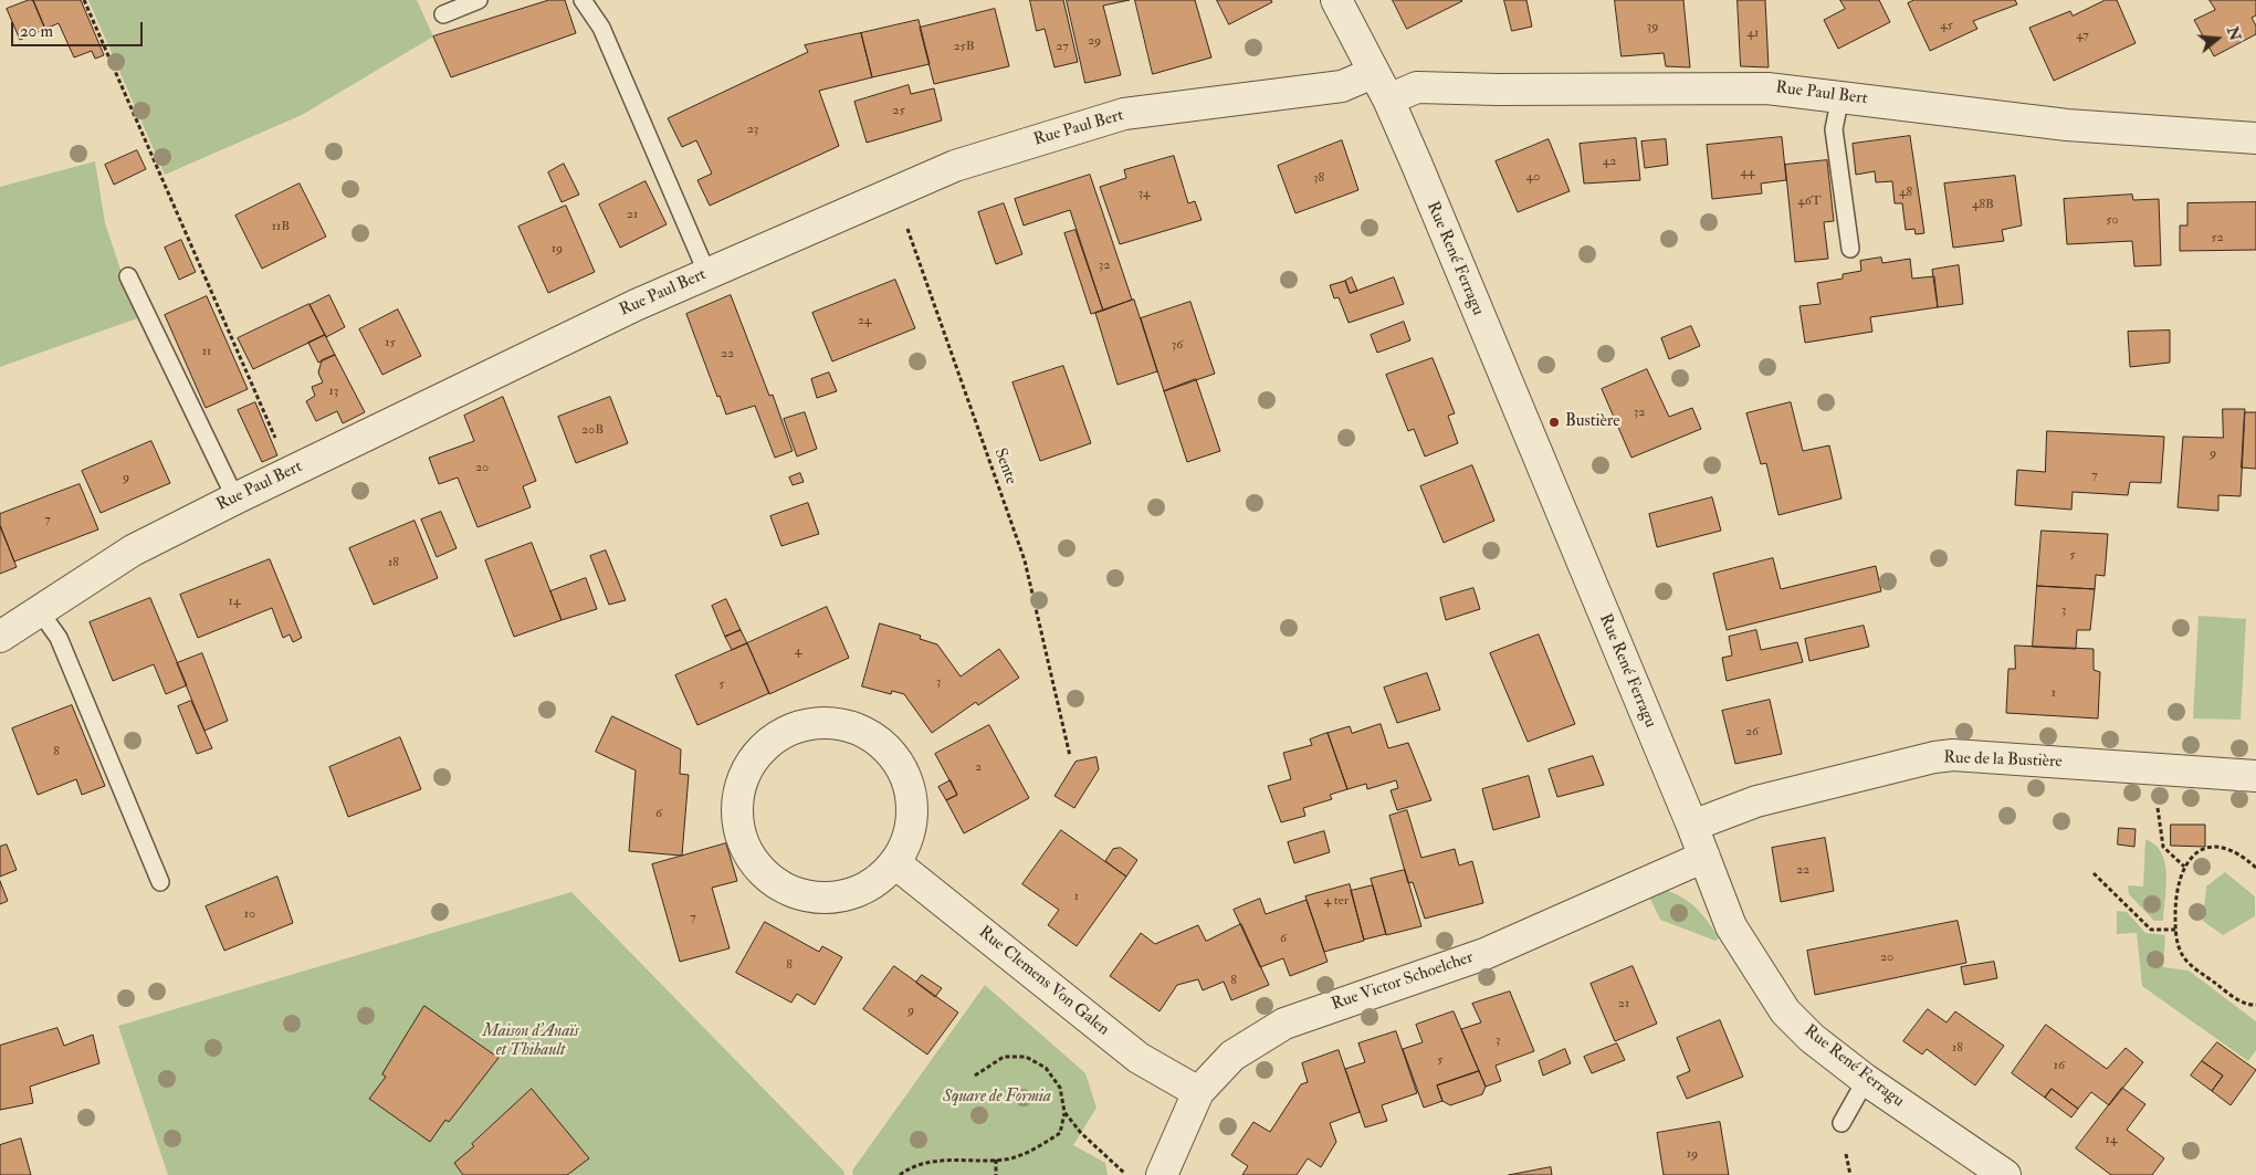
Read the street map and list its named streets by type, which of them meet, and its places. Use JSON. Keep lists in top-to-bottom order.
{
  "streets": {
    "street": [
      "Rue Paul Bert",
      "Rue René Ferragu",
      "Rue de la Bustière",
      "Rue Clemens Von Galen",
      "Rue Victor Schoelcher"
    ],
    "path": ["Sente"]
  },
  "crossings": [
    ["Rue Paul Bert", "Rue René Ferragu"],
    ["Rue Paul Bert", "Sente"],
    ["Rue René Ferragu", "Rue de la Bustière"],
    ["Rue René Ferragu", "Rue Victor Schoelcher"],
    ["Rue Clemens Von Galen", "Rue Victor Schoelcher"]
  ],
  "parks": ["Maison d'Anaïs et Thibault", "Square de Formia"],
  "places": ["Bustière"],
  "house_numbers": [
    "45",
    "39",
    "41",
    "47",
    "29",
    "25B",
    "27",
    "25",
    "23",
    "42",
    "44",
    "40",
    "38",
    "48",
    "34",
    "46T",
    "48B",
    "21",
    "50",
    "11B",
    "52",
    "19",
    "32",
    "24",
    "15",
    "36",
    "11",
    "22",
    "13",
    "32",
    "20B",
    "9",
    "20",
    "7",
    "9",
    "7",
    "5",
    "18",
    "14",
    "3",
    "4",
    "3",
    "5",
    "1",
    "26",
    "8",
    "2",
    "6",
    "22",
    "1",
    "4 ter",
    "10",
    "7",
    "6",
    "20",
    "8",
    "8",
    "21",
    "9",
    "3",
    "18",
    "5",
    "16",
    "14",
    "19"
  ],
  "scale_bar": "20 m",
  "north": "right"
}
